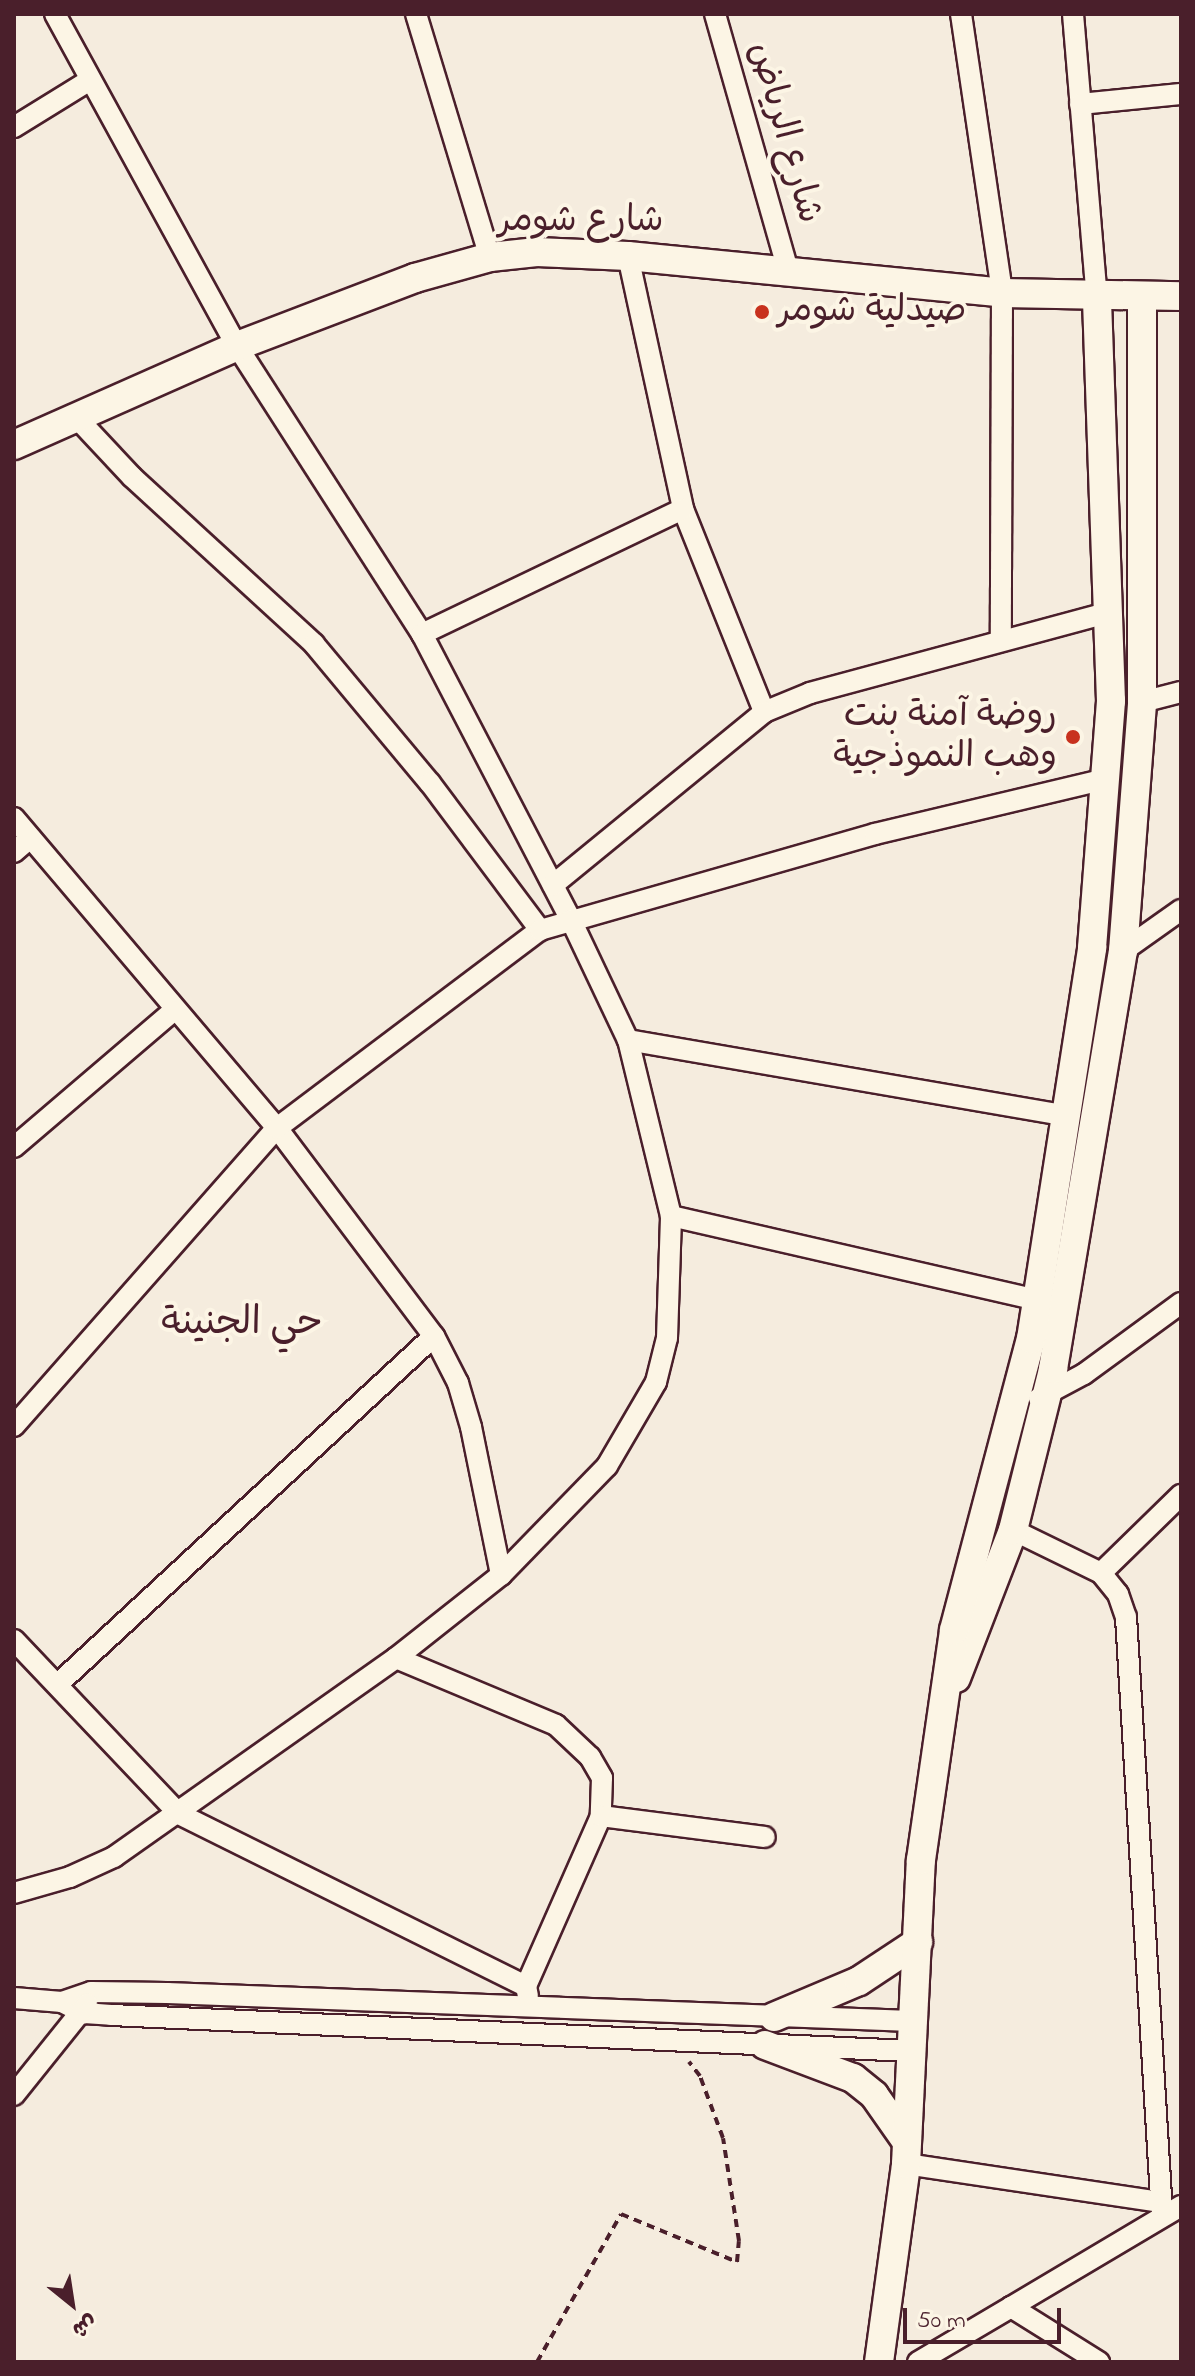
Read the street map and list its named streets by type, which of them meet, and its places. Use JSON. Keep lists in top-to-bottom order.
{
  "streets": {
    "street": ["شارع الرياض", "شارع شومر"]
  },
  "crossings": [
    ["شارع الرياض", "شارع شومر"]
  ],
  "districts": ["حي الجنينة"],
  "places": ["صيدلية شومر", "روضة آمنة بنت وهب النموذجية"],
  "scale_bar": "50 m",
  "north": "bottom right"
}
